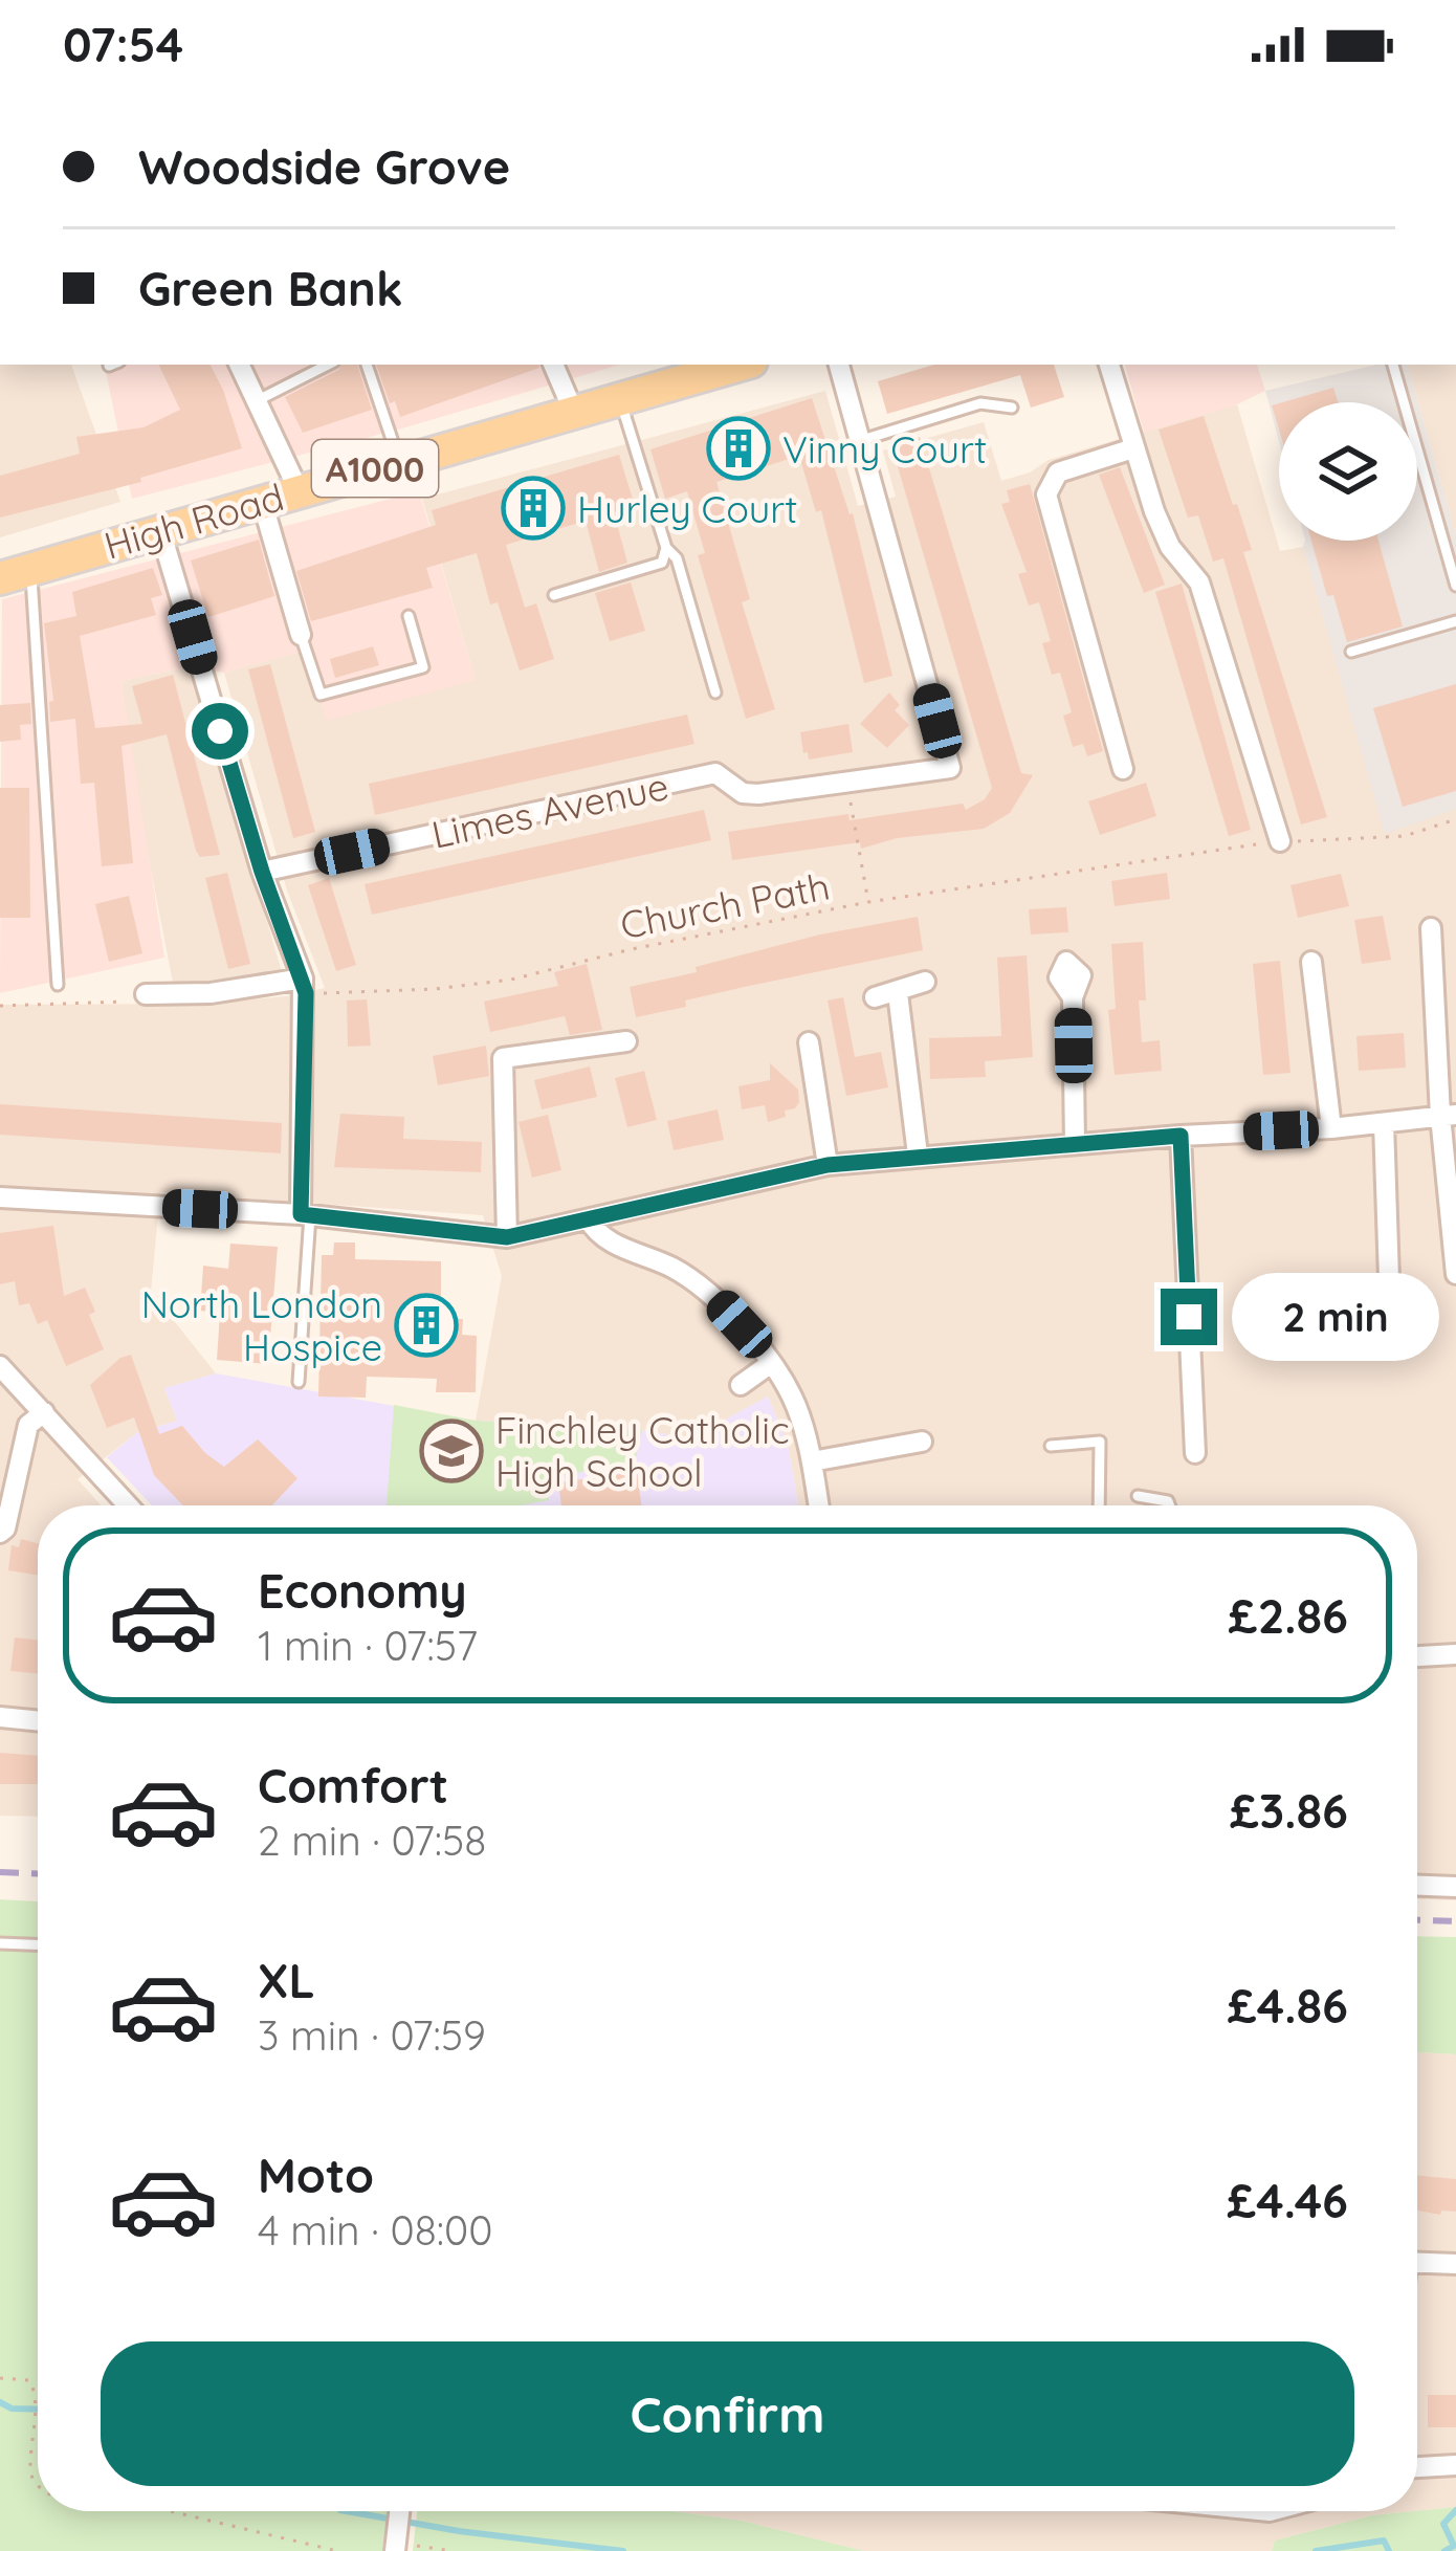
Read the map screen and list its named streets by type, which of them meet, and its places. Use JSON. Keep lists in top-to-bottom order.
{
  "streets": {
    "main road": ["A1000", "High Road"],
    "street": ["Limes Avenue"],
    "path": ["Church Path"]
  },
  "places": {
    "building": ["Vinny Court", "Hurley Court", "North London Hospice"],
    "school or university": ["Finchley Catholic High School"]
  },
  "page": {
    "status": "07:54",
    "banner": ["Woodside Grove", "Green Bank"],
    "bubble": "2 min",
    "list": [
      {
        "name": "Economy",
        "note": "1 min · 07:57",
        "value": "£2.86"
      },
      {
        "name": "Comfort",
        "note": "2 min · 07:58",
        "value": "£3.86"
      },
      {
        "name": "XL",
        "note": "3 min · 07:59",
        "value": "£4.86"
      },
      {
        "name": "Moto",
        "note": "4 min · 08:00",
        "value": "£4.46"
      }
    ],
    "buttons": "Confirm"
  }
}
